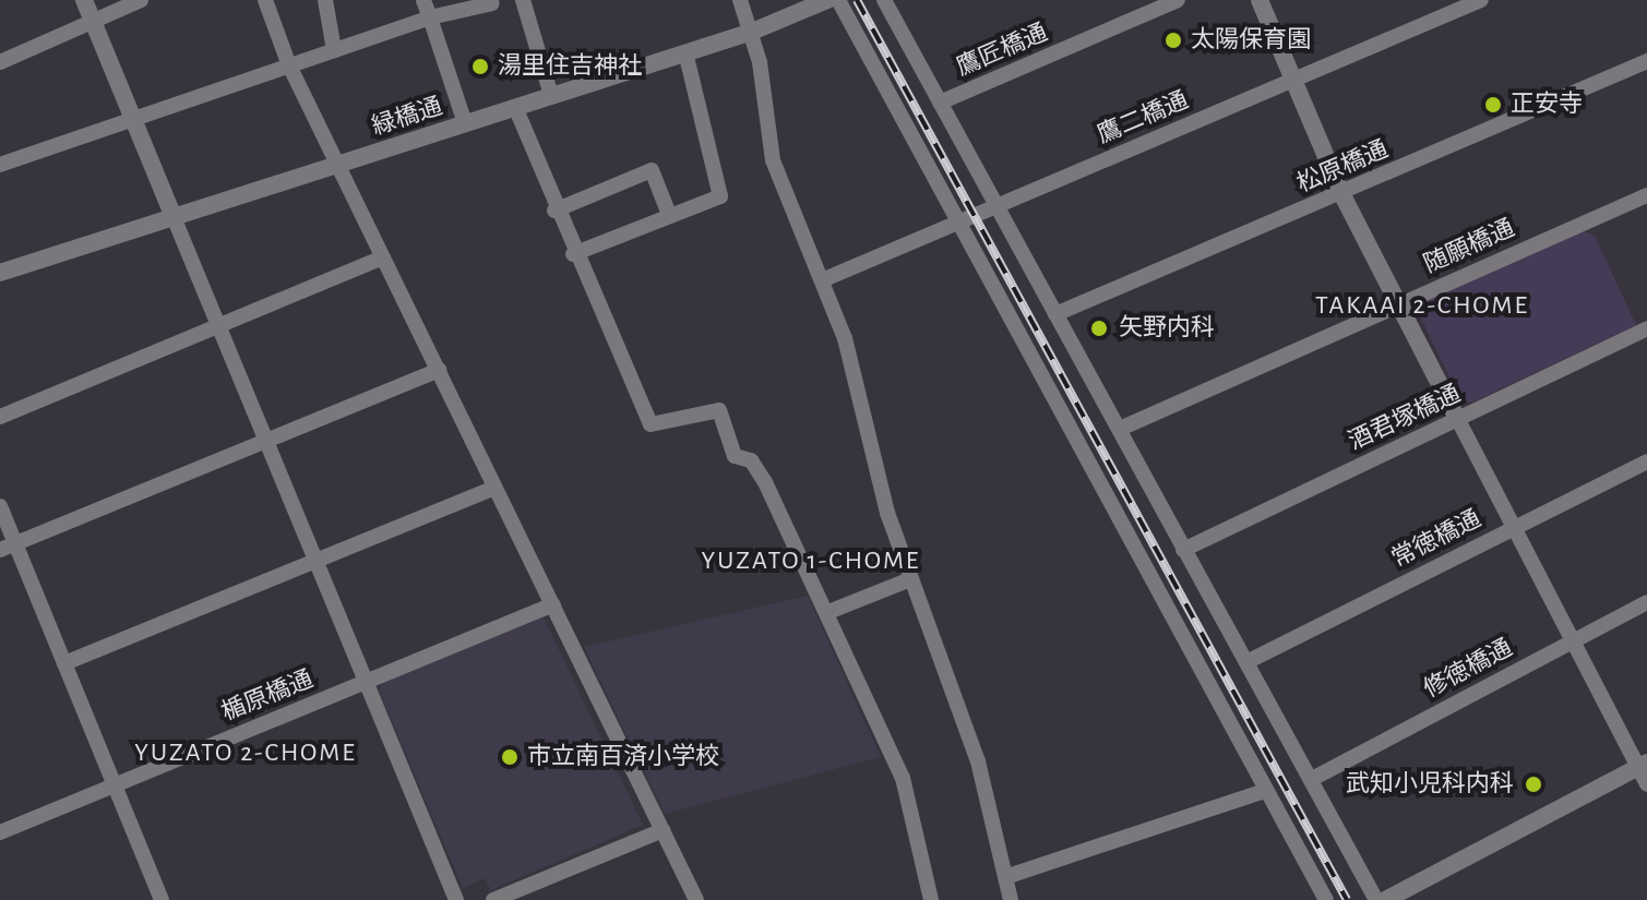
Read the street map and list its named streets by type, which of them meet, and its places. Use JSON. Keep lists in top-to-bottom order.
{
  "streets": {
    "street": [
      "鷹匠橋通",
      "緑橋通",
      "鷹二橋通",
      "松原橋通",
      "随願橋通",
      "酒君塚橋通",
      "常徳橋通",
      "修徳橋通",
      "楯原橋通"
    ]
  },
  "districts": ["TAKAAI 2-CHOME", "YUZATO 1-CHOME", "YUZATO 2-CHOME"],
  "places": [
    "太陽保育園",
    "湯里住吉神社",
    "正安寺",
    "矢野内科",
    "市立南百済小学校",
    "武知小児科内科"
  ]
}
